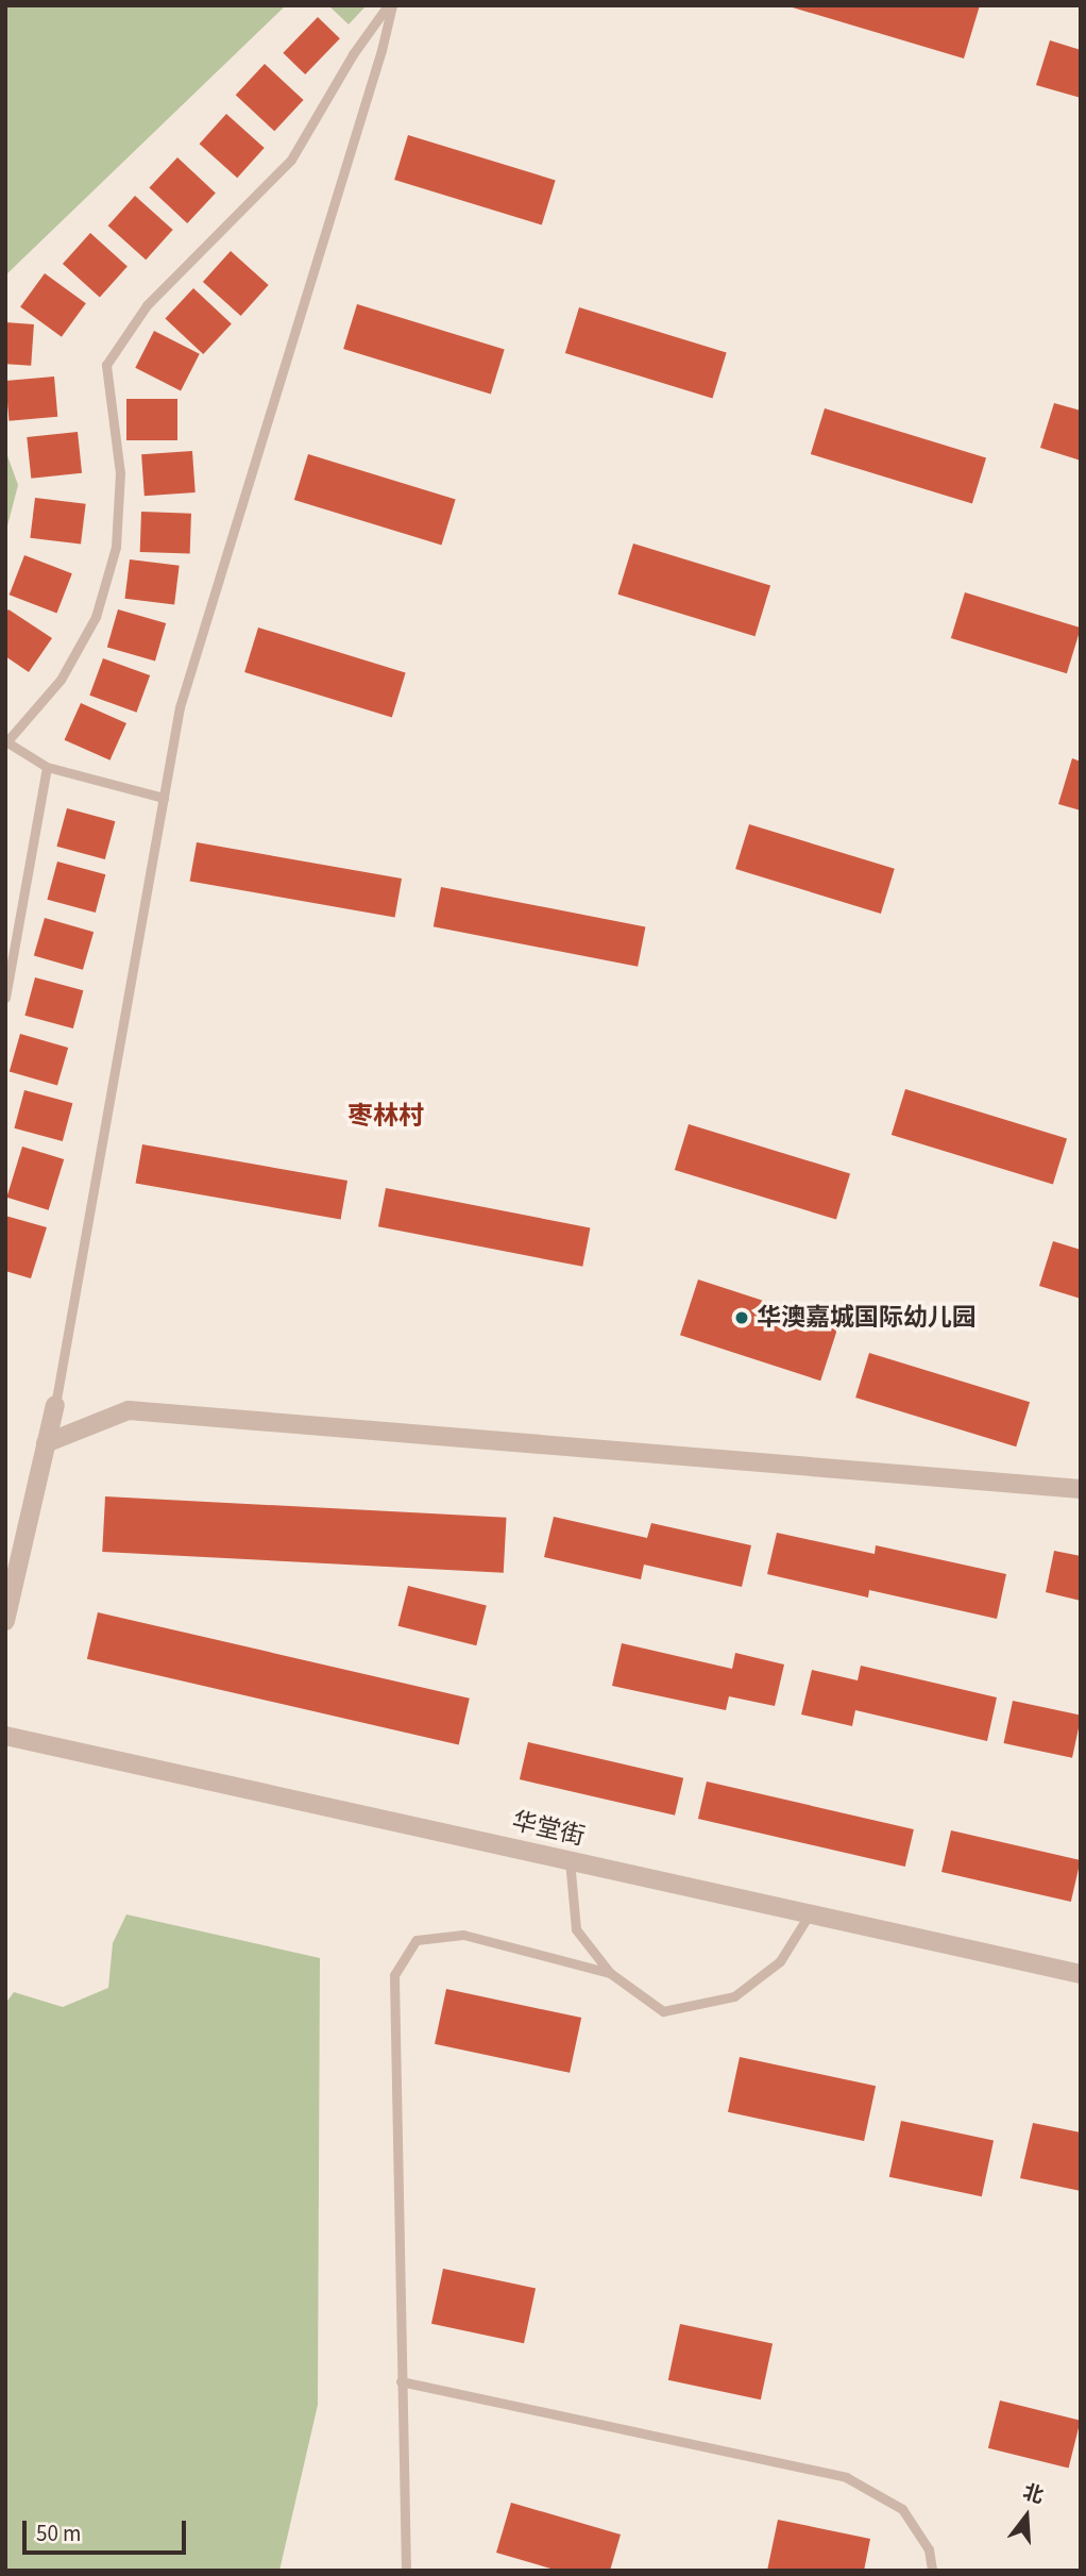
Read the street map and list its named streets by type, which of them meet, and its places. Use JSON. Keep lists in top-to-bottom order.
{
  "streets": {
    "street": ["华堂街"]
  },
  "districts": ["枣林村"],
  "places": ["华澳嘉城国际幼儿园"],
  "scale_bar": "50 m",
  "north": "top"
}
